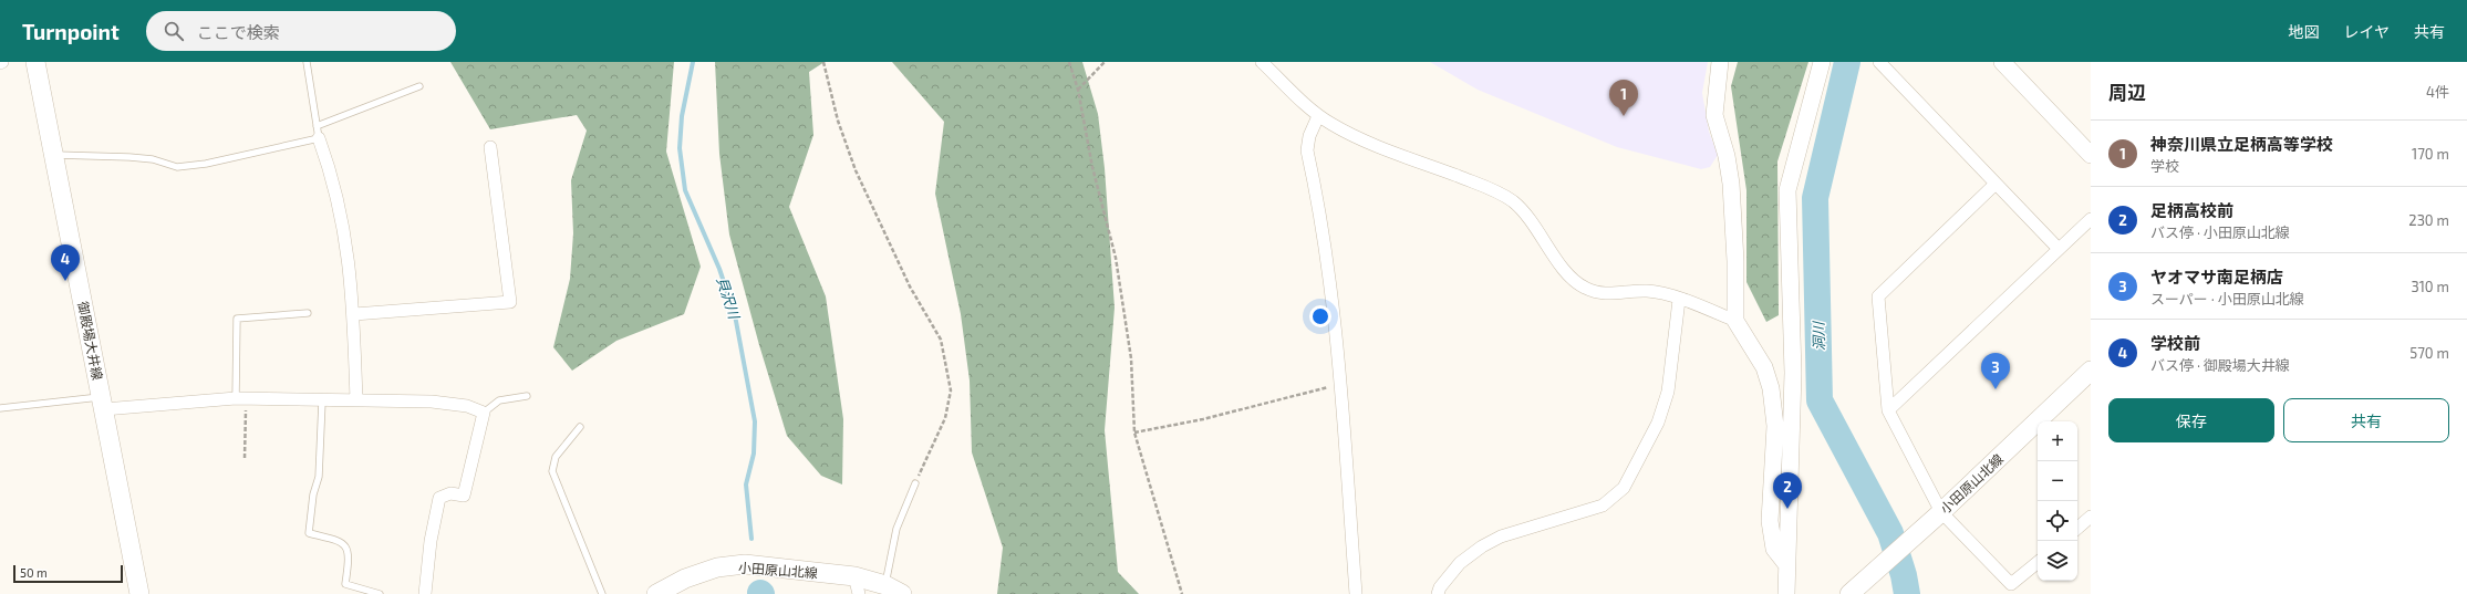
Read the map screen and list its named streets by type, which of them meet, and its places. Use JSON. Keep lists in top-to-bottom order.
{
  "streets": {
    "main road": ["御殿場大井線", "小田原山北線"]
  },
  "water": ["貝沢川", "洞川"],
  "scale_bar": "50 m",
  "page": {
    "header": "Turnpoint",
    "search": "ここで検索",
    "nav": ["地図", "レイヤ", "共有"],
    "heading": ["周辺", "4件"],
    "pins": [
      "1",
      "4",
      "3",
      "2"
    ],
    "list": [
      {
        "mark": "1",
        "name": "神奈川県立足柄高等学校",
        "note": "学校",
        "value": "170 m"
      },
      {
        "mark": "2",
        "name": "足柄高校前",
        "note": "バス停 · 小田原山北線",
        "value": "230 m"
      },
      {
        "mark": "3",
        "name": "ヤオマサ南足柄店",
        "note": "スーパー · 小田原山北線",
        "value": "310 m"
      },
      {
        "mark": "4",
        "name": "学校前",
        "note": "バス停 · 御殿場大井線",
        "value": "570 m"
      }
    ],
    "buttons": ["保存", "共有"],
    "map_buttons": ["+", "−"],
    "scale": "50 m"
  }
}
